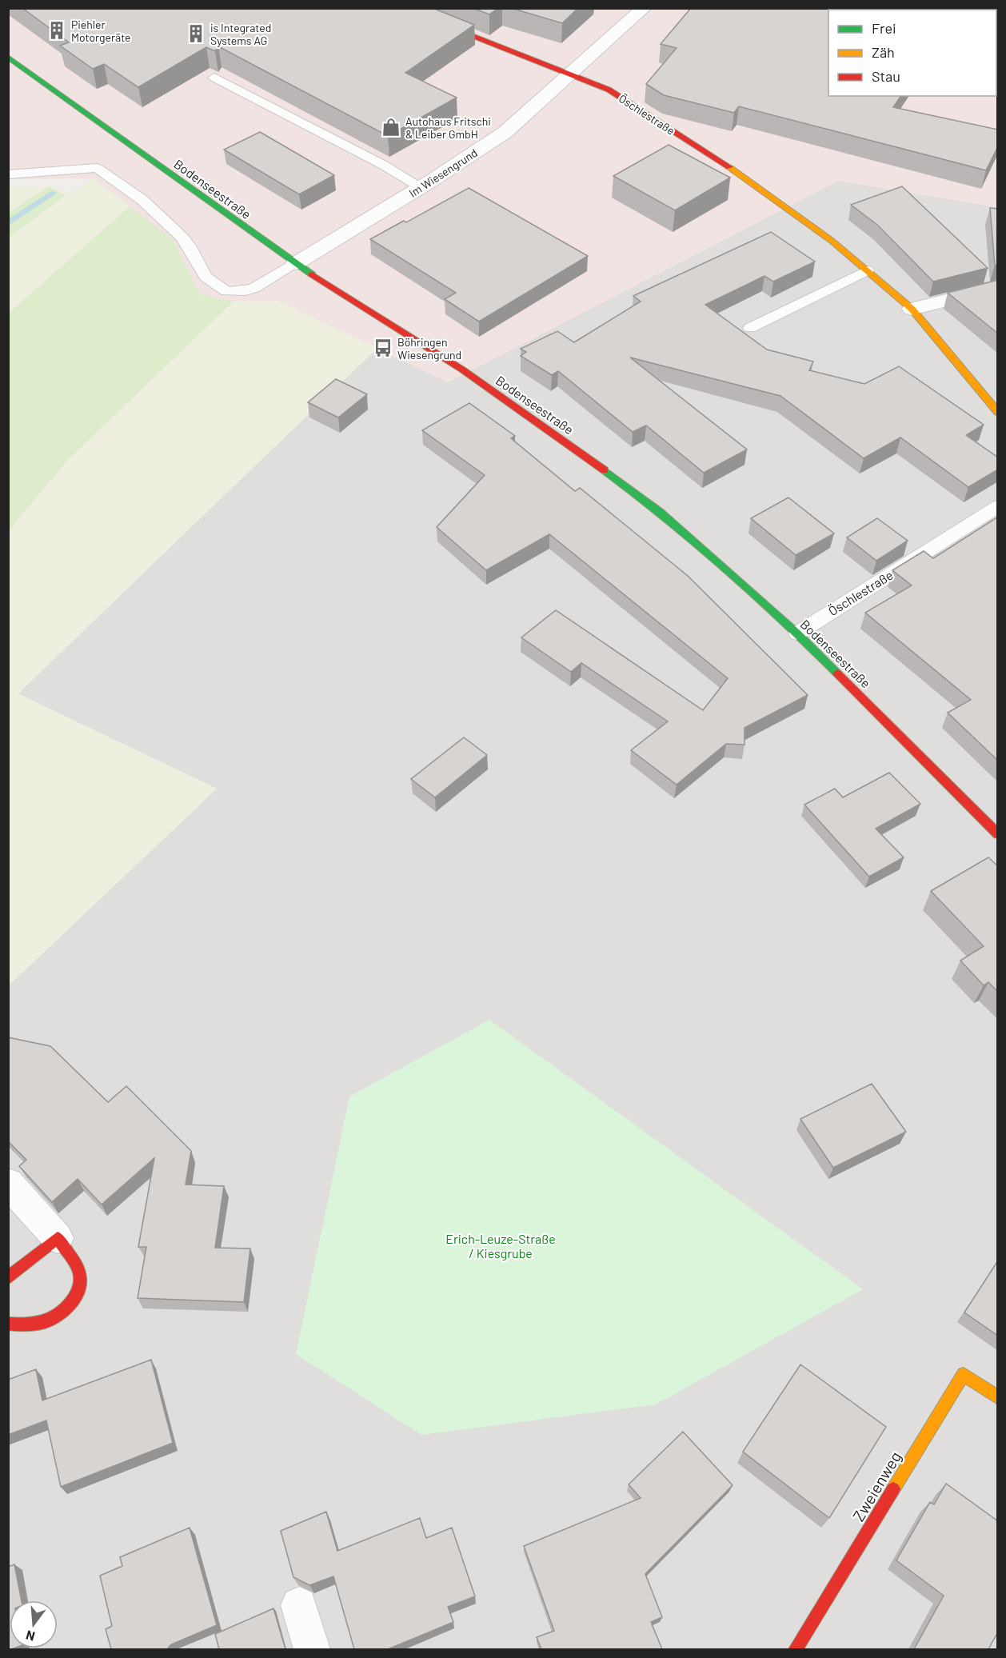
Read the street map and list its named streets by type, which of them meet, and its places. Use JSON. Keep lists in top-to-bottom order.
{
  "streets": {
    "street": [
      "Öschlestraße",
      "Im Wiesengrund",
      "Bodenseestraße",
      "Zweienweg"
    ]
  },
  "crossings": [
    ["Öschlestraße", "Im Wiesengrund"],
    ["Öschlestraße", "Bodenseestraße"],
    ["Im Wiesengrund", "Bodenseestraße"]
  ],
  "parks": ["Erich-Leuze-Straße / Kiesgrube"],
  "places": {
    "building": ["Piehler Motorgeräte", "is Integrated Systems AG"],
    "shop": ["Autohaus Fritschi & Leiber GmbH"],
    "bus stop": ["Böhringen Wiesengrund"]
  },
  "legend": ["Frei", "Zäh", "Stau"],
  "north": "bottom"
}
